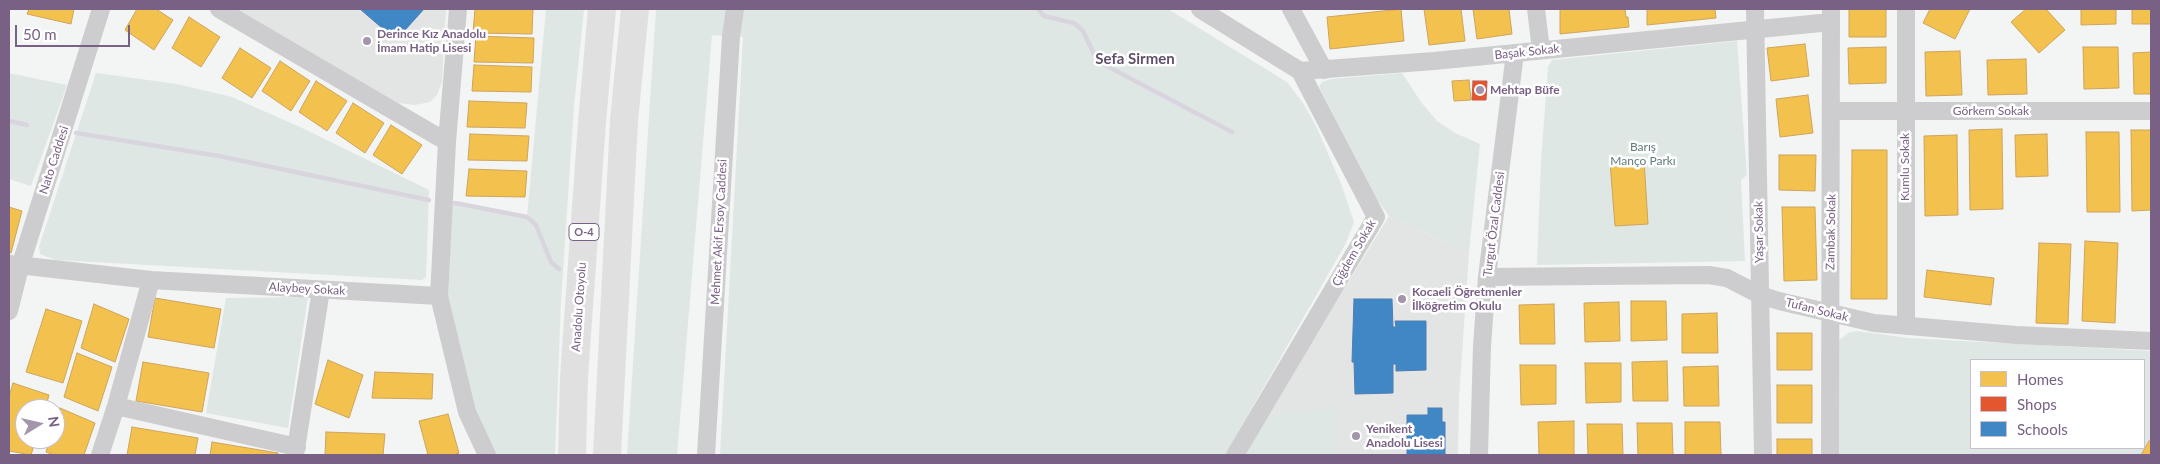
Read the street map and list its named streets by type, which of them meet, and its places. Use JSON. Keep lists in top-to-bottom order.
{
  "streets": {
    "highway": ["O-4", "Anadolu Otoyolu"],
    "street": [
      "Başak Sokak",
      "Görkem Sokak",
      "Nato Caddesi",
      "Kumlu Sokak",
      "Turgut Özal Caddesi",
      "Mehmet Akif Ersoy Caddesi",
      "Yaşar Sokak",
      "Zambak Sokak",
      "Çiğdem Sokak",
      "Alaybey Sokak",
      "Tufan Sokak"
    ]
  },
  "crossings": [
    ["Başak Sokak", "Turgut Özal Caddesi"],
    ["Başak Sokak", "Yaşar Sokak"],
    ["Başak Sokak", "Zambak Sokak"],
    ["Başak Sokak", "Çiğdem Sokak"],
    ["Görkem Sokak", "Kumlu Sokak"],
    ["Görkem Sokak", "Zambak Sokak"],
    ["Nato Caddesi", "Alaybey Sokak"],
    ["Kumlu Sokak", "Tufan Sokak"],
    ["Turgut Özal Caddesi", "Tufan Sokak"],
    ["Yaşar Sokak", "Tufan Sokak"],
    ["Zambak Sokak", "Tufan Sokak"]
  ],
  "districts": ["Sefa Sirmen"],
  "parks": ["Barış Manço Parkı"],
  "places": [
    "Derince Kız Anadolu İmam Hatip Lisesi",
    "Mehtap Büfe",
    "Kocaeli Öğretmenler İlköğretim Okulu",
    "Yenikent Anadolu Lisesi"
  ],
  "legend": ["Homes", "Shops", "Schools"],
  "scale_bar": "50 m",
  "north": "right"
}
